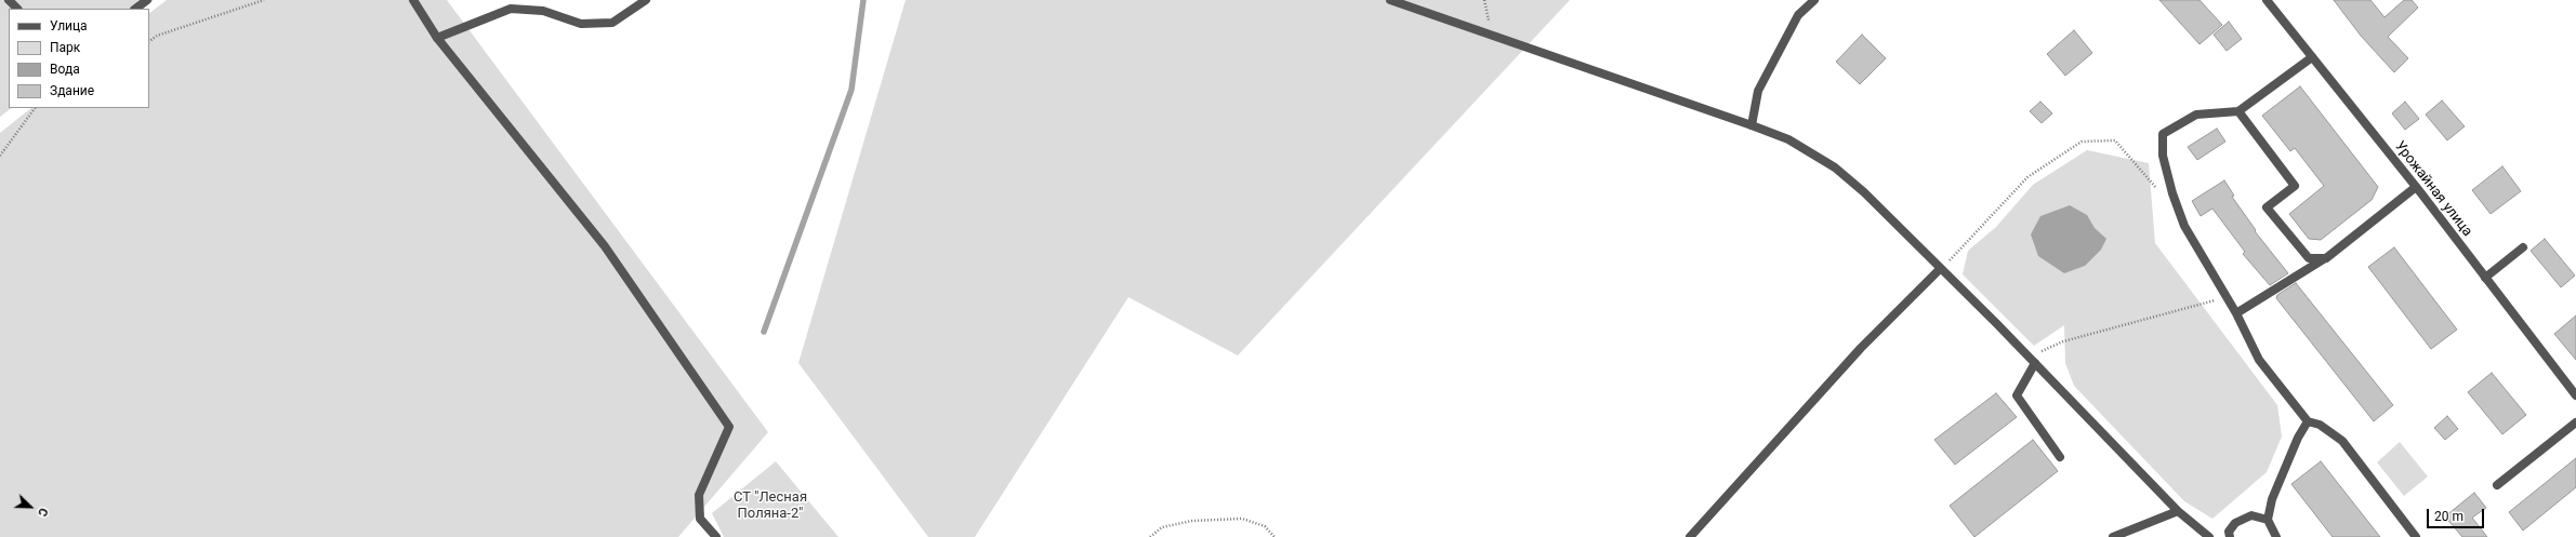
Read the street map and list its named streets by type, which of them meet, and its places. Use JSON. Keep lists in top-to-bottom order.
{
  "streets": {
    "street": ["Урожайная улица"]
  },
  "parks": ["СТ \"Лесная Поляна-2\""],
  "legend": [
    "Улица",
    "Парк",
    "Вода",
    "Здание"
  ],
  "scale_bar": "20 m",
  "north": "bottom right"
}
